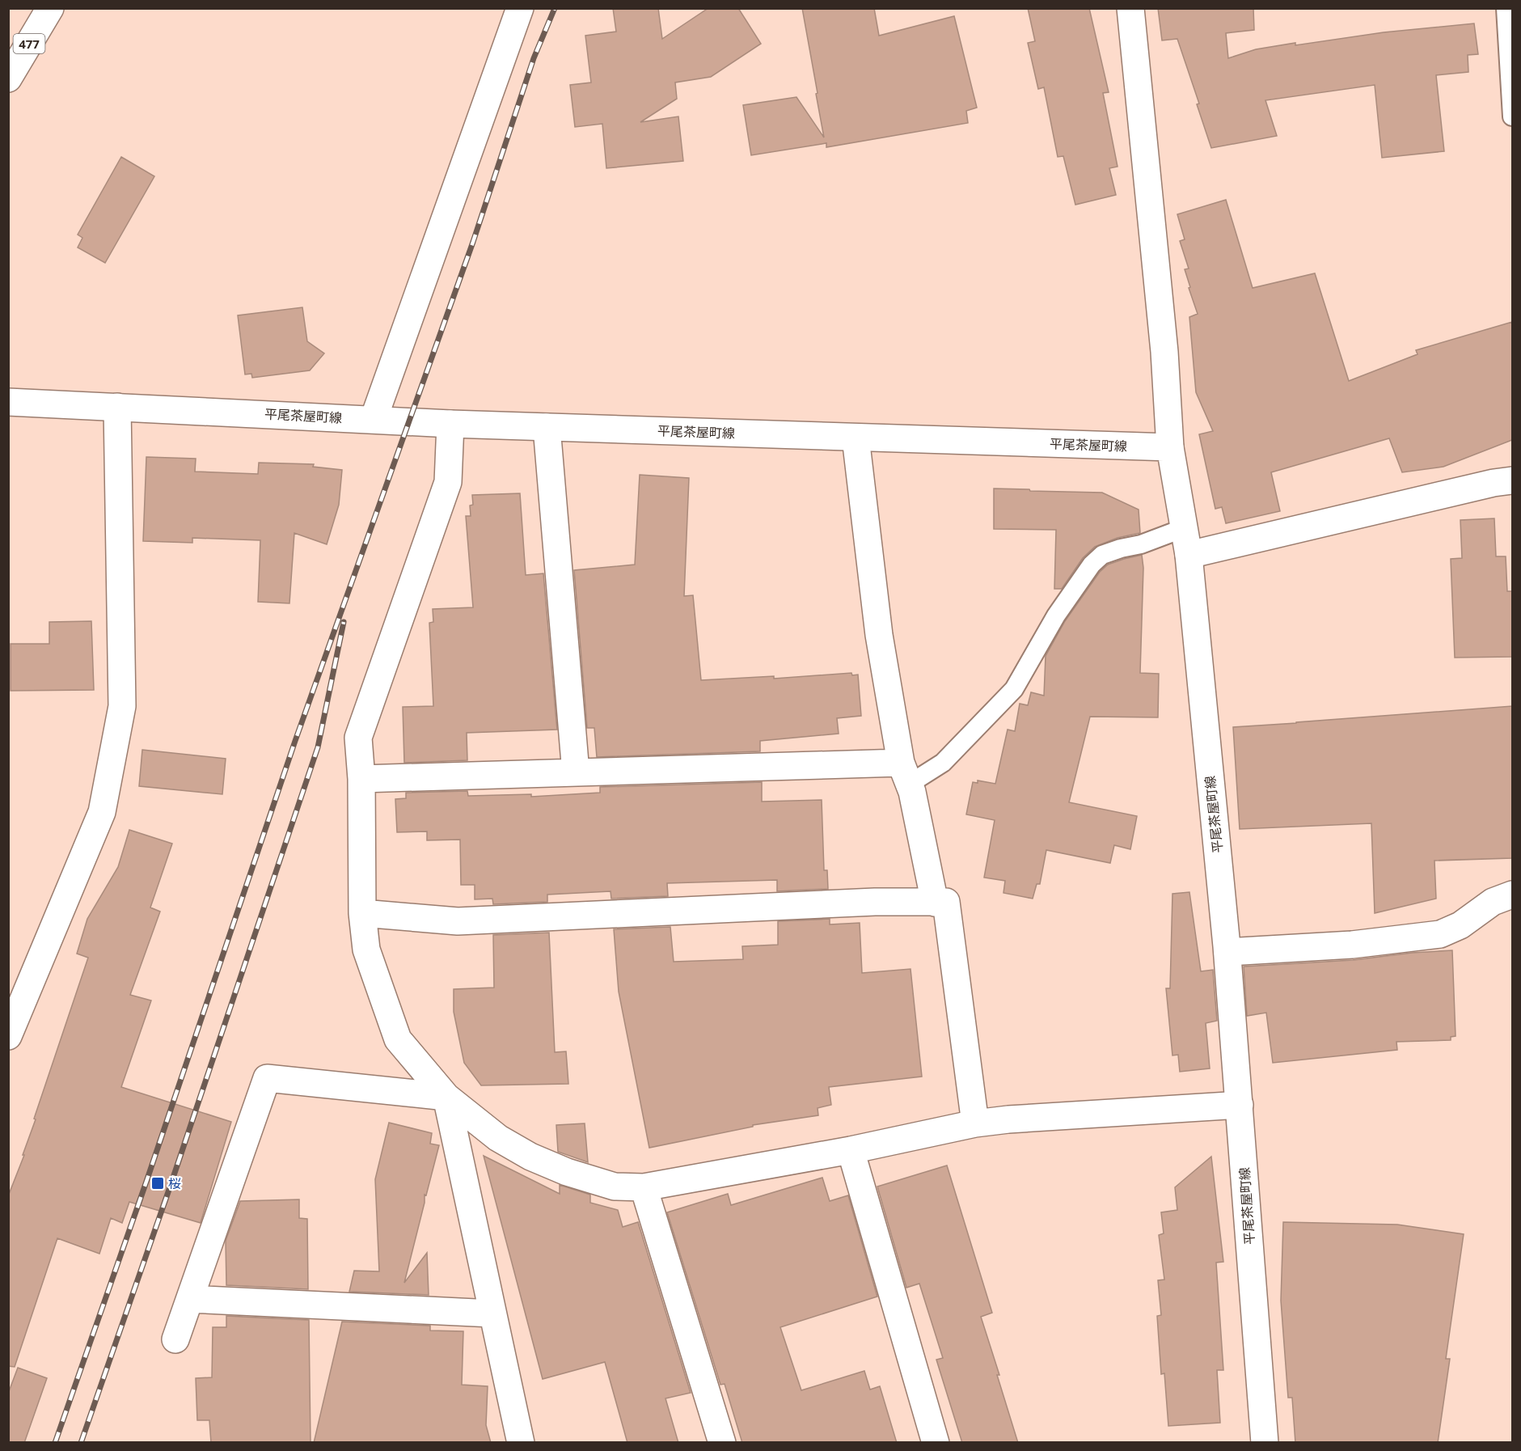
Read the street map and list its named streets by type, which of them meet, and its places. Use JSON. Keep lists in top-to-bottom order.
{
  "streets": {
    "main road": ["477", "平尾茶屋町線"]
  },
  "places": {
    "transit": ["桜"]
  }
}
